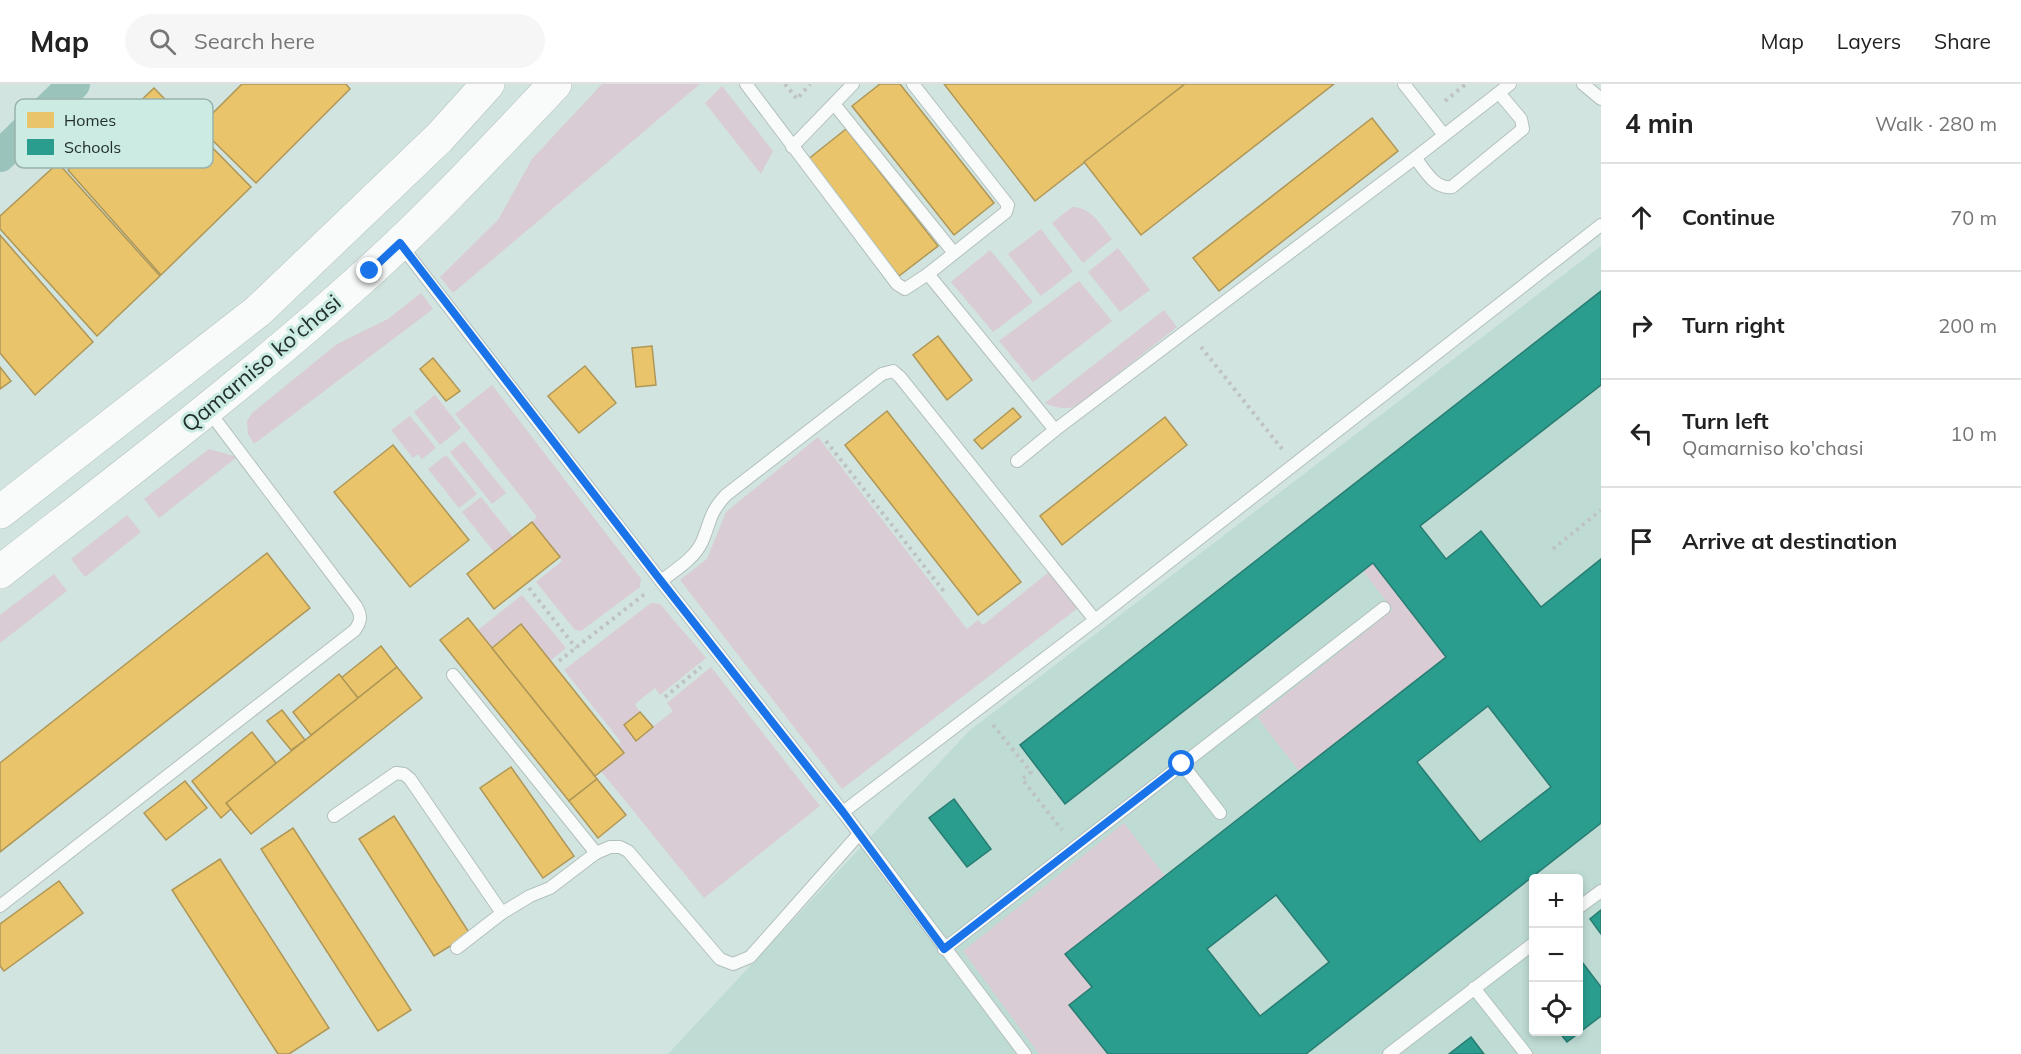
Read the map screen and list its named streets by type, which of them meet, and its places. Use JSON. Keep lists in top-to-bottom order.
{
  "streets": {
    "main road": ["Qamarniso ko'chasi"]
  },
  "legend": ["Homes", "Schools"],
  "page": {
    "header": "Map",
    "search": "Search here",
    "nav": ["Map", "Layers", "Share"],
    "heading": ["4 min", "Walk · 280 m"],
    "list": [
      ["Continue", "70 m"],
      ["Turn right", "200 m"],
      ["Turn left", "Qamarniso ko'chasi", "10 m"],
      "Arrive at destination"
    ],
    "map_buttons": ["+", "−"]
  }
}
